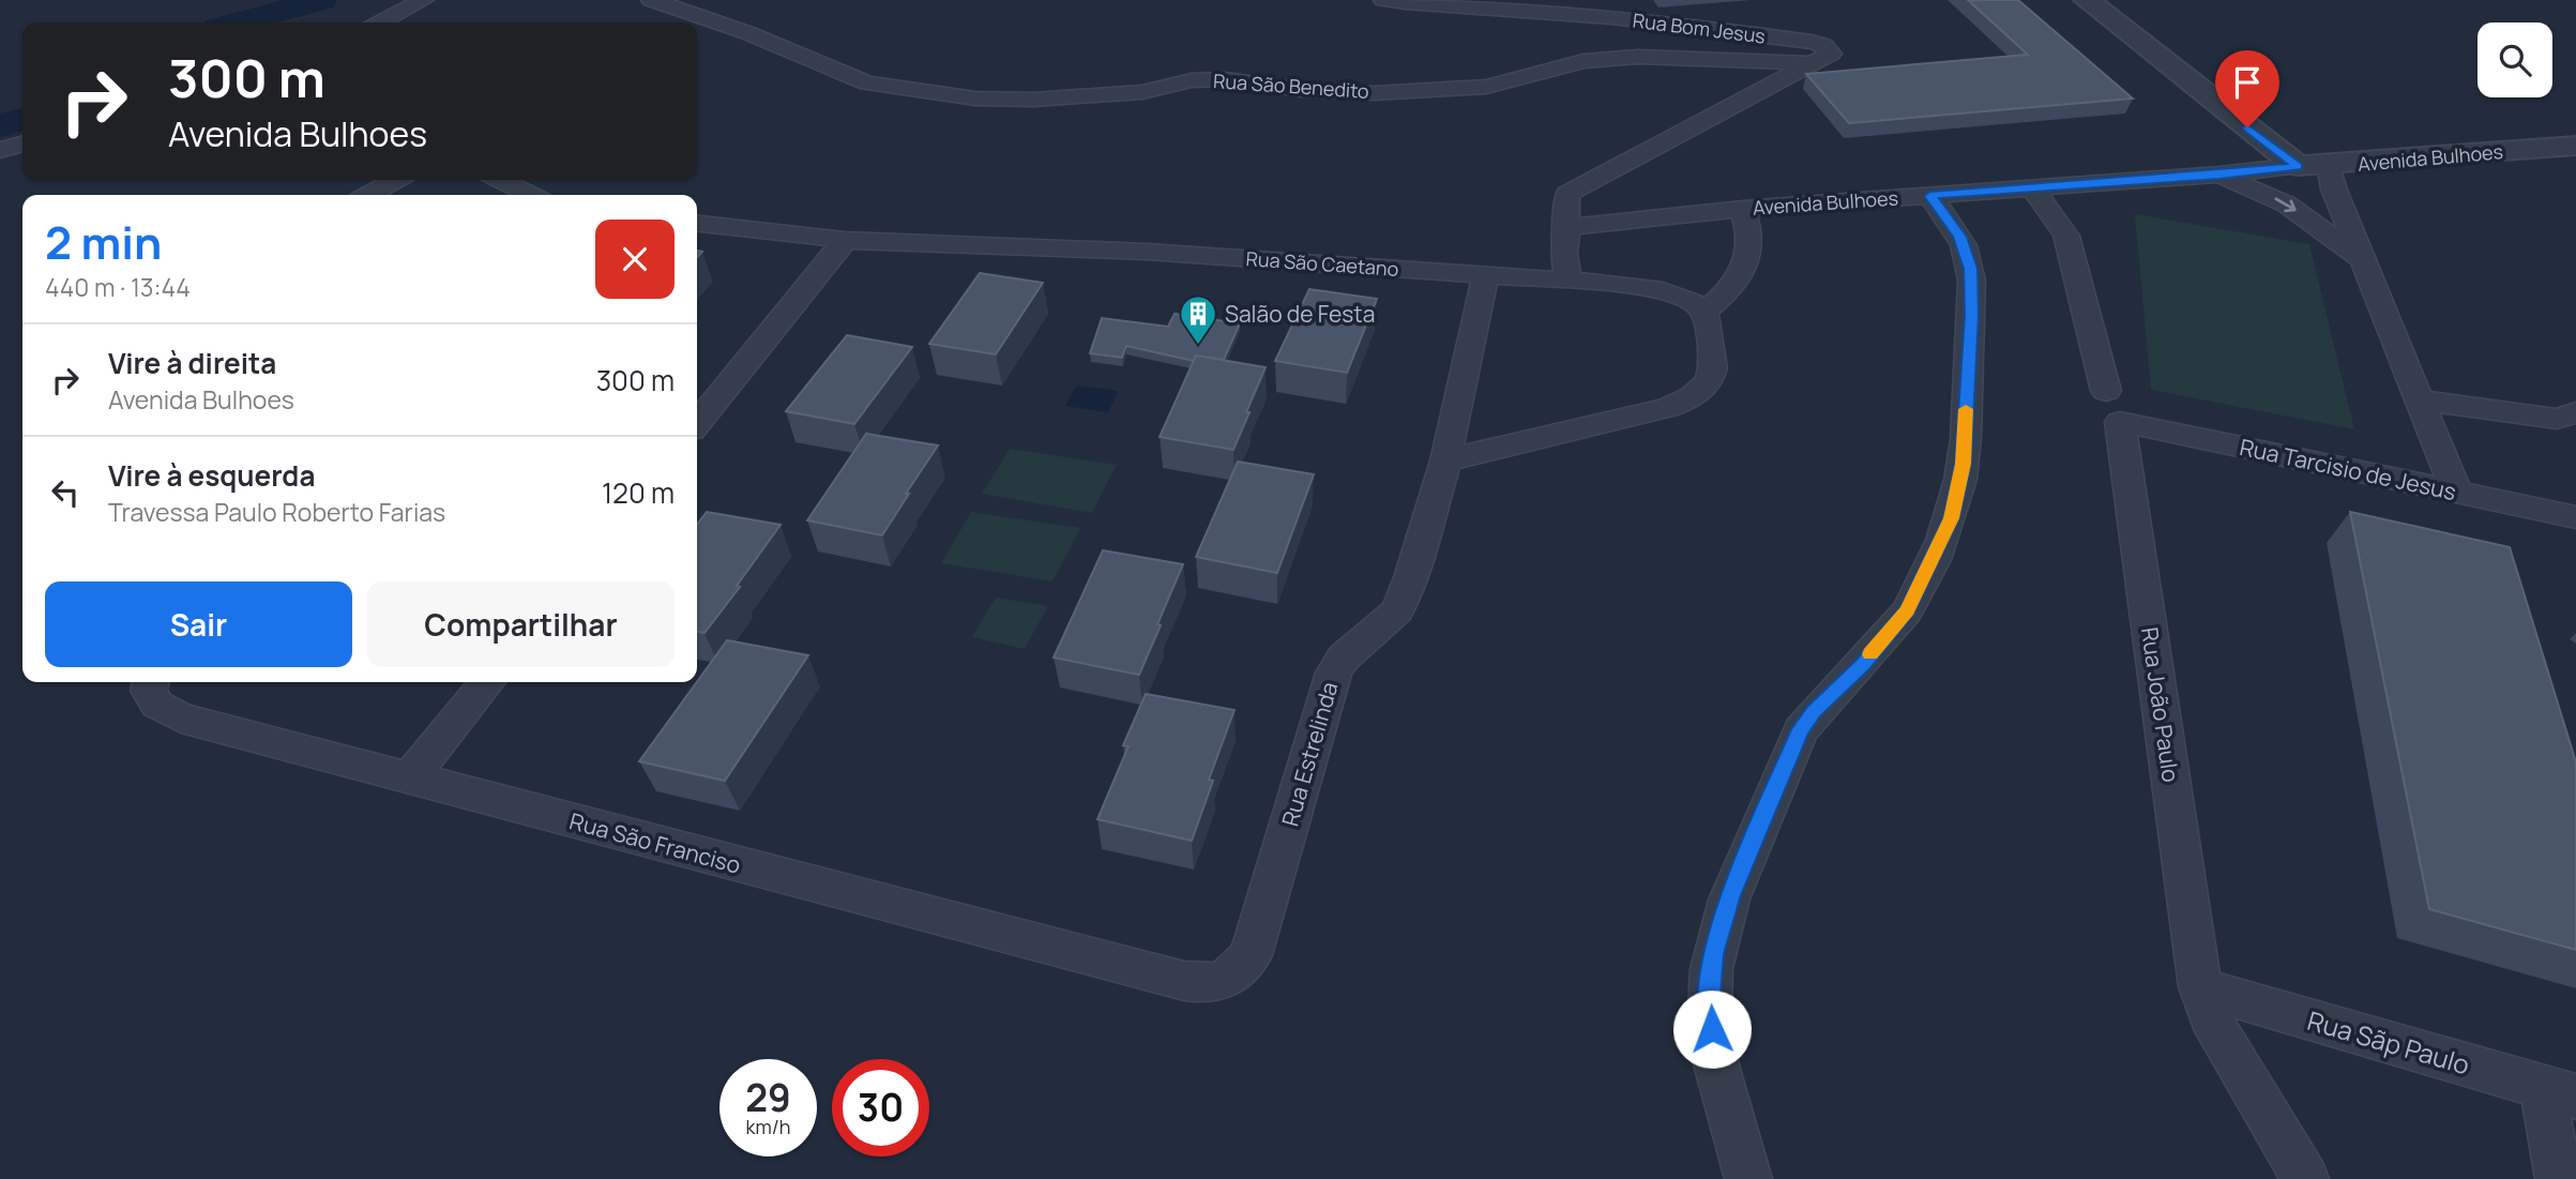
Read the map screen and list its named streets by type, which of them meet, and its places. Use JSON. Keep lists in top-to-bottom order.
{
  "streets": {
    "street": [
      "Rua Bom Jesus",
      "Rua São Benedito",
      "Avenida Bulhoes",
      "Rua São Caetano",
      "Rua Tarcisio de Jesus",
      "Rua João Paulo",
      "Rua Estrelinda",
      "Rua São Franciso",
      "Rua Sãp Paulo"
    ]
  },
  "crossings": [
    ["Rua Bom Jesus", "Rua São Benedito"],
    ["Avenida Bulhoes", "Rua João Paulo"],
    ["Rua São Caetano", "Rua Estrelinda"],
    ["Rua Tarcisio de Jesus", "Rua João Paulo"],
    ["Rua João Paulo", "Rua Sãp Paulo"],
    ["Rua Estrelinda", "Rua São Franciso"]
  ],
  "places": {
    "building": ["Salão de Festa"]
  },
  "page": {
    "turn": ["300 m", "Avenida Bulhoes"],
    "heading": ["2 min", "440 m · 13:44"],
    "list": [
      {
        "name": "Vire à direita",
        "note": "Avenida Bulhoes",
        "value": "300 m"
      },
      {
        "name": "Vire à esquerda",
        "note": "Travessa Paulo Roberto Farias",
        "value": "120 m"
      }
    ],
    "buttons": ["Sair", "Compartilhar"],
    "speed": "29 km/h",
    "limit": "30"
  }
}
